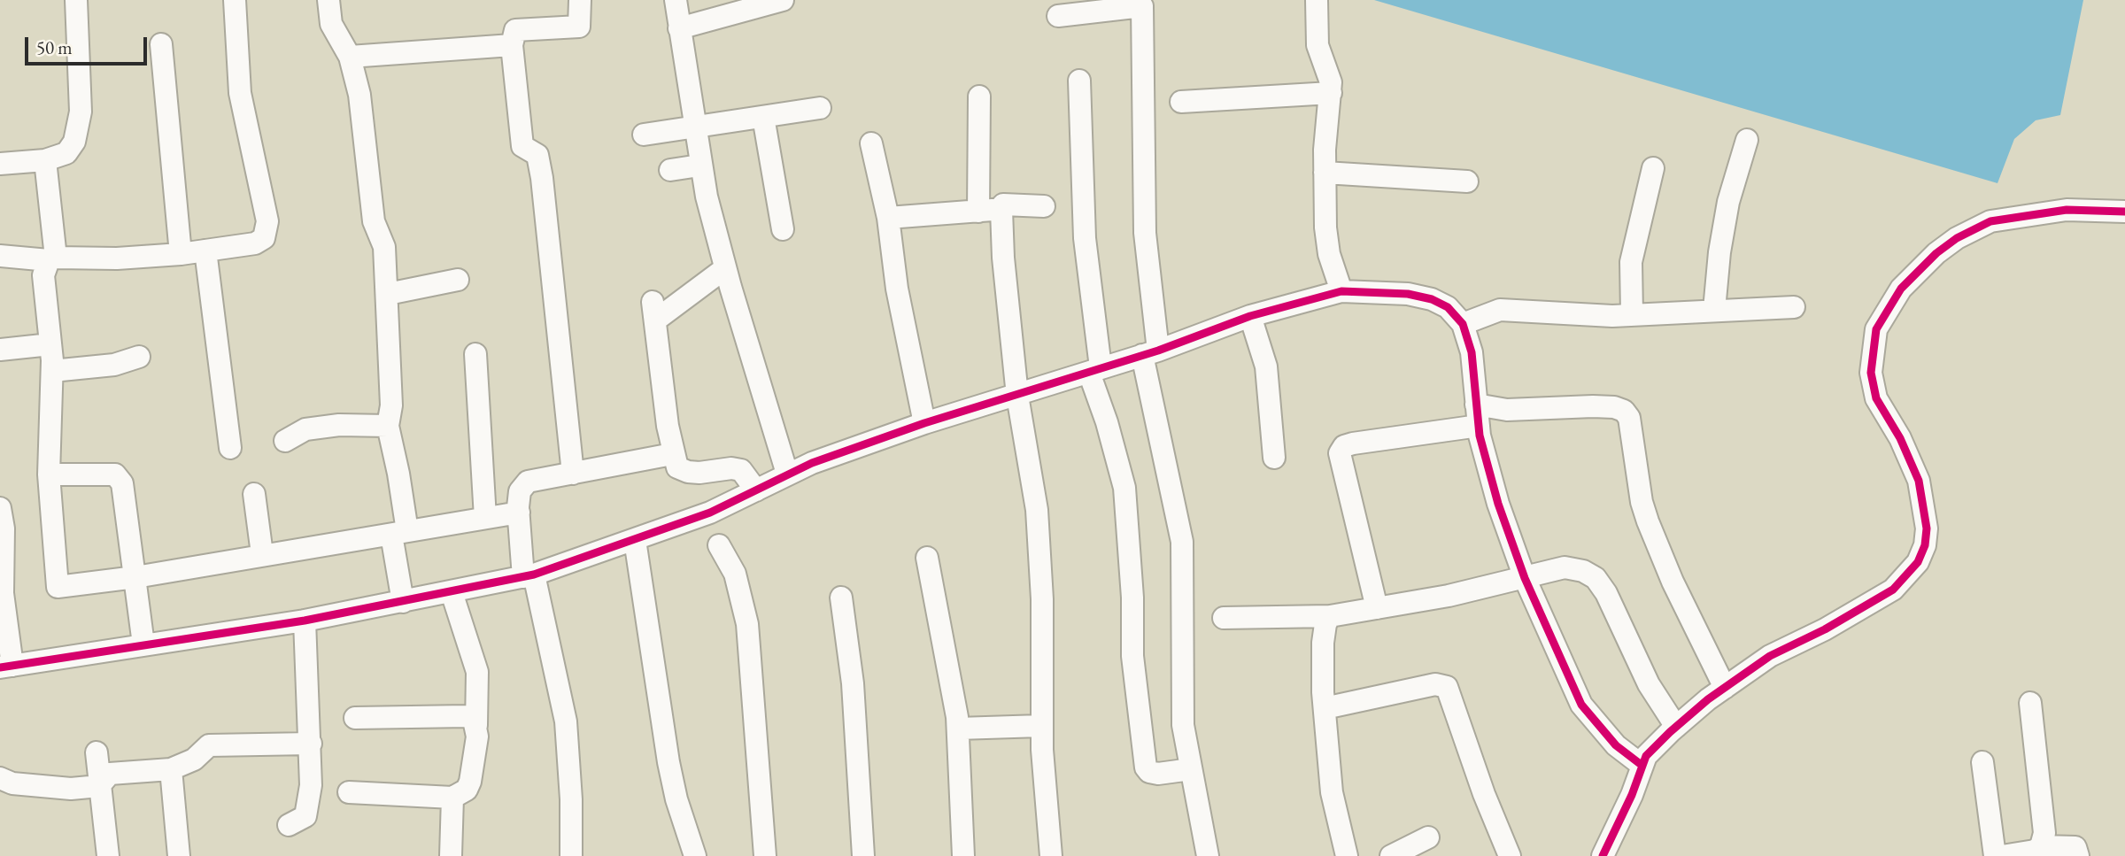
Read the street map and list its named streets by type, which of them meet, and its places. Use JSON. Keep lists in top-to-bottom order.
{
  "scale_bar": "50 m"
}
